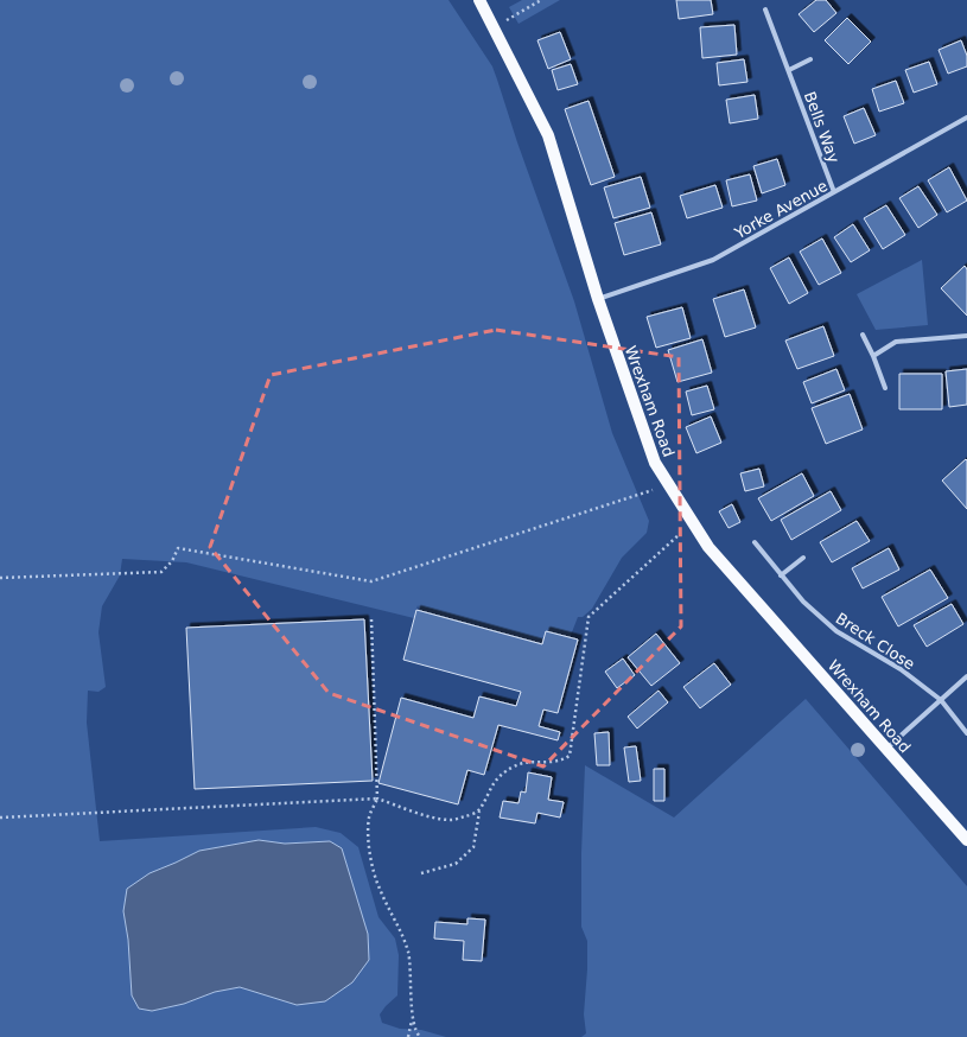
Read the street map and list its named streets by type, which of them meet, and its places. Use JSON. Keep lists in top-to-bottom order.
{
  "streets": {
    "main road": ["Wrexham Road"],
    "street": ["Bells Way", "Yorke Avenue", "Breck Close"]
  },
  "crossings": [
    ["Bells Way", "Yorke Avenue"],
    ["Yorke Avenue", "Wrexham Road"]
  ]
}
